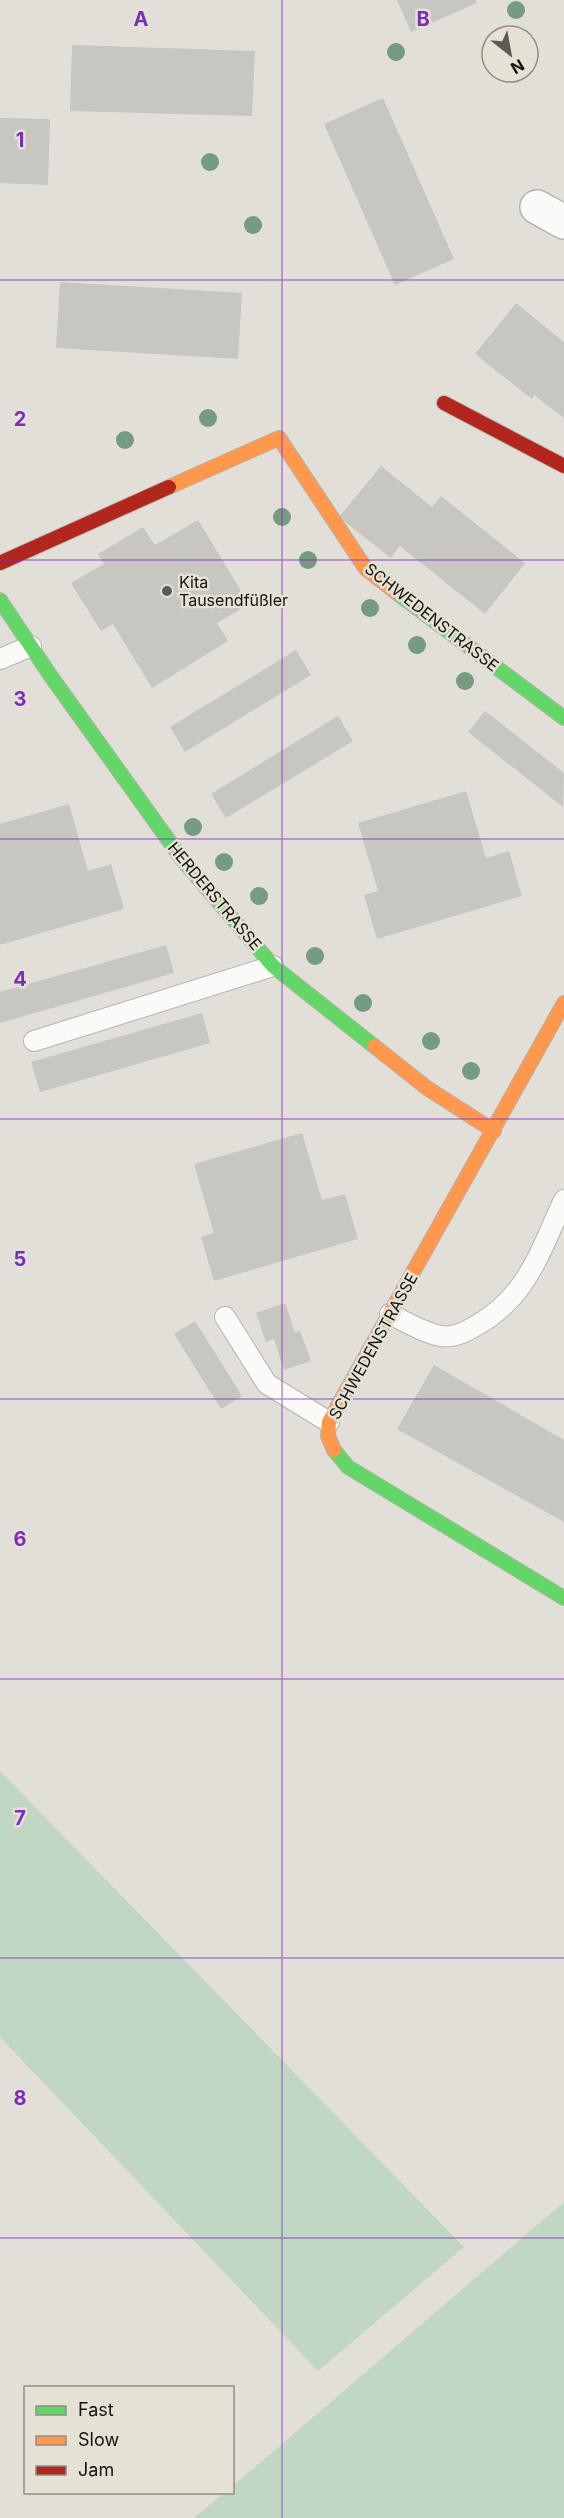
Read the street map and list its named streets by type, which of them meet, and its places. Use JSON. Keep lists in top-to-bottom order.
{
  "streets": {
    "street": ["SCHWEDENSTRASSE", "HERDERSTRASSE"]
  },
  "crossings": [
    ["SCHWEDENSTRASSE", "HERDERSTRASSE"]
  ],
  "places": ["Kita Tausendfüßler"],
  "legend": ["Fast", "Slow", "Jam"],
  "north": "bottom right",
  "grid": {
    "columns": ["A", "B"],
    "rows": [
      "1",
      "2",
      "3",
      "4",
      "5",
      "6",
      "7",
      "8"
    ]
  }
}
